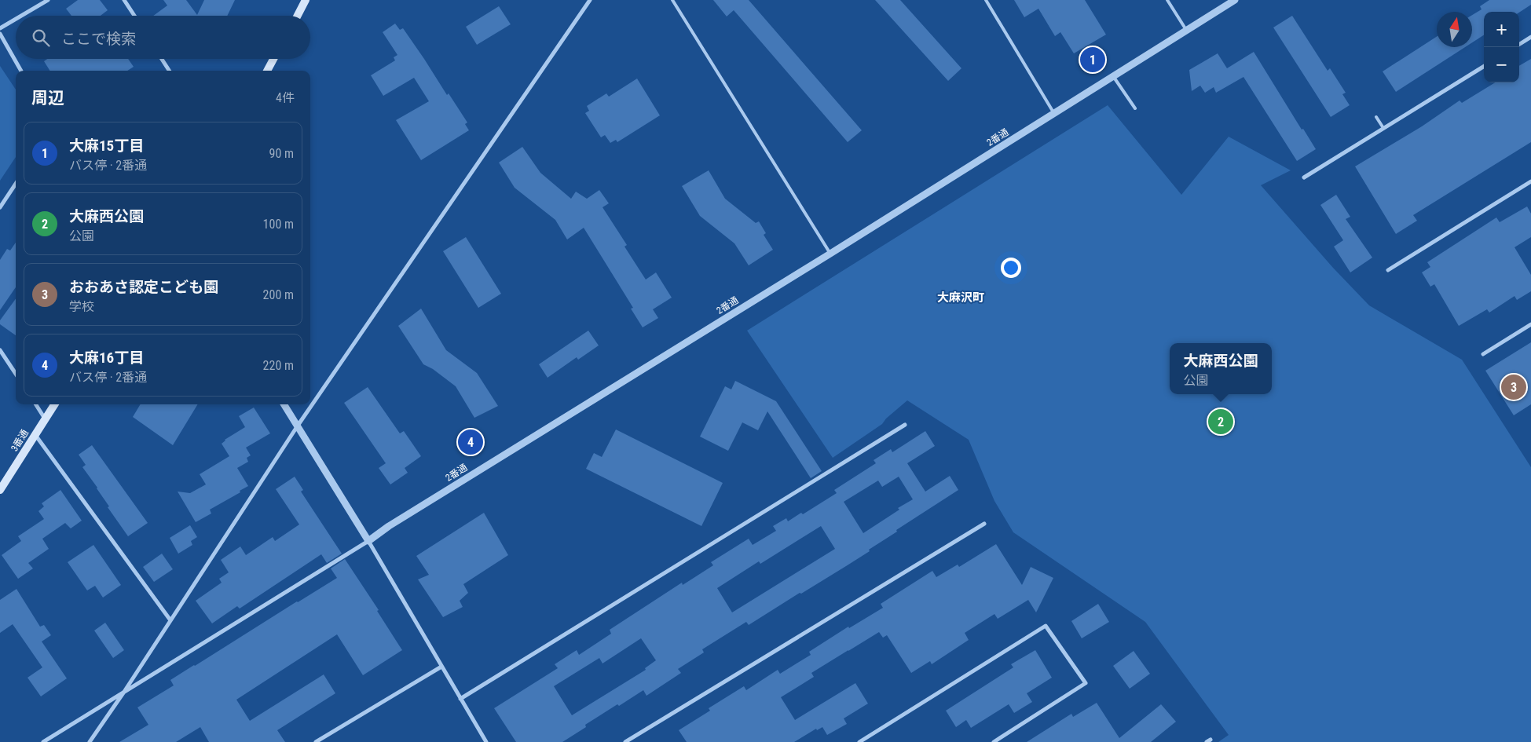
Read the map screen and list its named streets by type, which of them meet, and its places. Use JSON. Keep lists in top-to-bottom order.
{
  "streets": {
    "main road": ["3番通"],
    "street": ["2番通"]
  },
  "districts": ["大麻沢町"],
  "north": "top",
  "page": {
    "map_buttons": ["+", "−"],
    "search": "ここで検索",
    "pins": [
      "1",
      "3",
      "2",
      "4"
    ],
    "heading": ["周辺", "4件"],
    "list": [
      {
        "mark": "1",
        "name": "大麻15丁目",
        "note": "バス停 · 2番通",
        "value": "90 m"
      },
      {
        "mark": "2",
        "name": "大麻西公園",
        "note": "公園",
        "value": "100 m"
      },
      {
        "mark": "3",
        "name": "おおあさ認定こども園",
        "note": "学校",
        "value": "200 m"
      },
      {
        "mark": "4",
        "name": "大麻16丁目",
        "note": "バス停 · 2番通",
        "value": "220 m"
      }
    ],
    "popup": ["大麻西公園", "公園"]
  }
}
